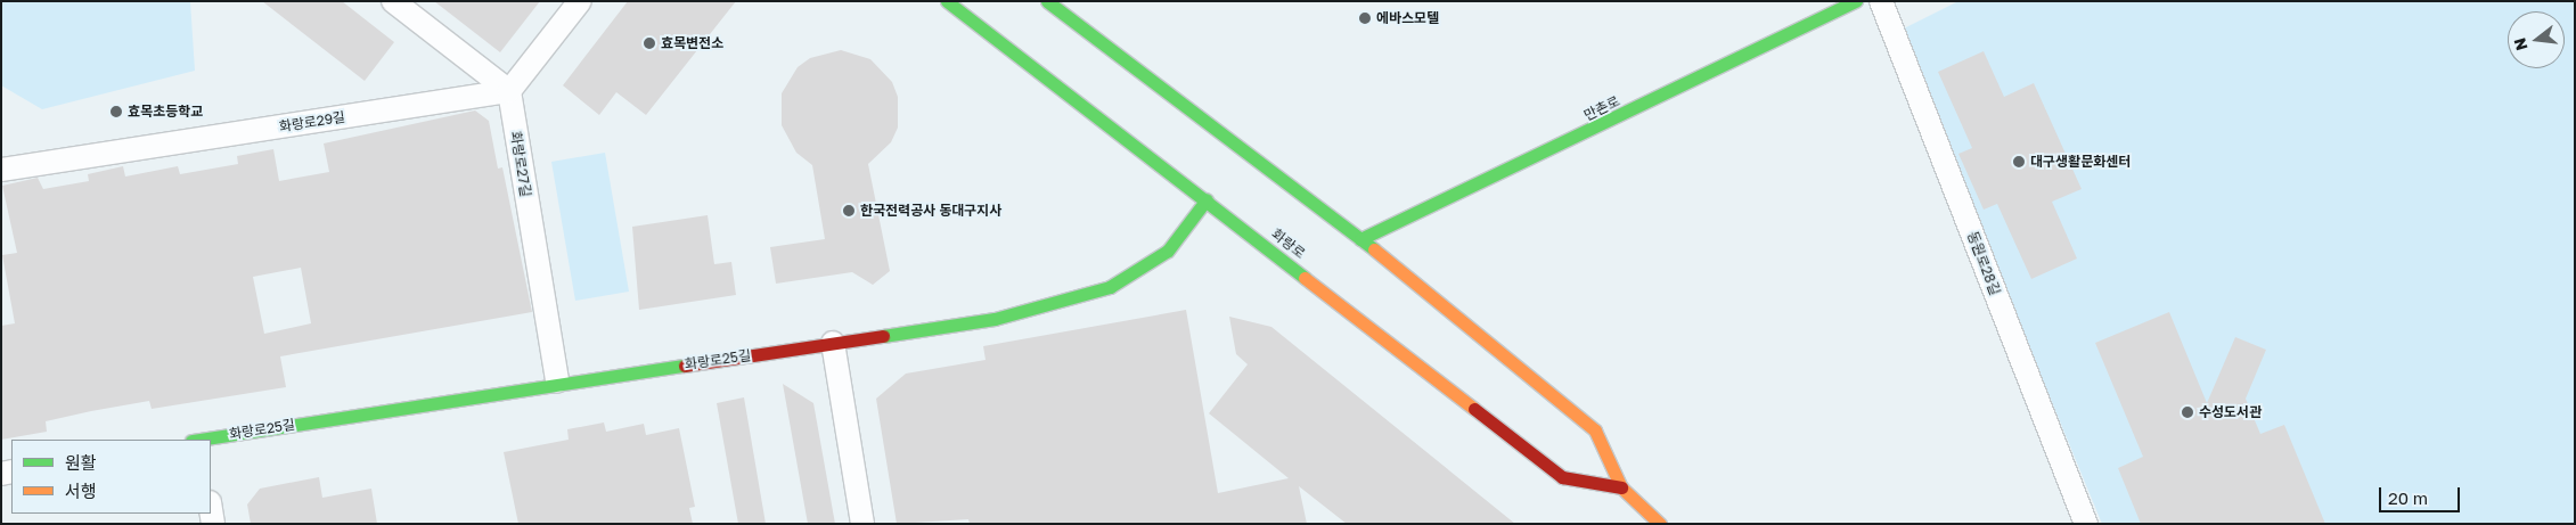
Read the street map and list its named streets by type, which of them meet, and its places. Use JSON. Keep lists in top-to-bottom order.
{
  "streets": {
    "main road": ["만촌로", "화랑로", "화랑로25길"],
    "street": ["화랑로29길", "화랑로27길", "동원로28길"]
  },
  "crossings": [
    ["화랑로29길", "화랑로27길"],
    ["화랑로27길", "화랑로25길"],
    ["화랑로", "화랑로25길"]
  ],
  "places": [
    "에바스모텔",
    "효목변전소",
    "효목초등학교",
    "대구생활문화센터",
    "한국전력공사 동대구지사",
    "수성도서관"
  ],
  "legend": ["원활", "서행"],
  "scale_bar": "20 m",
  "north": "left"
}
